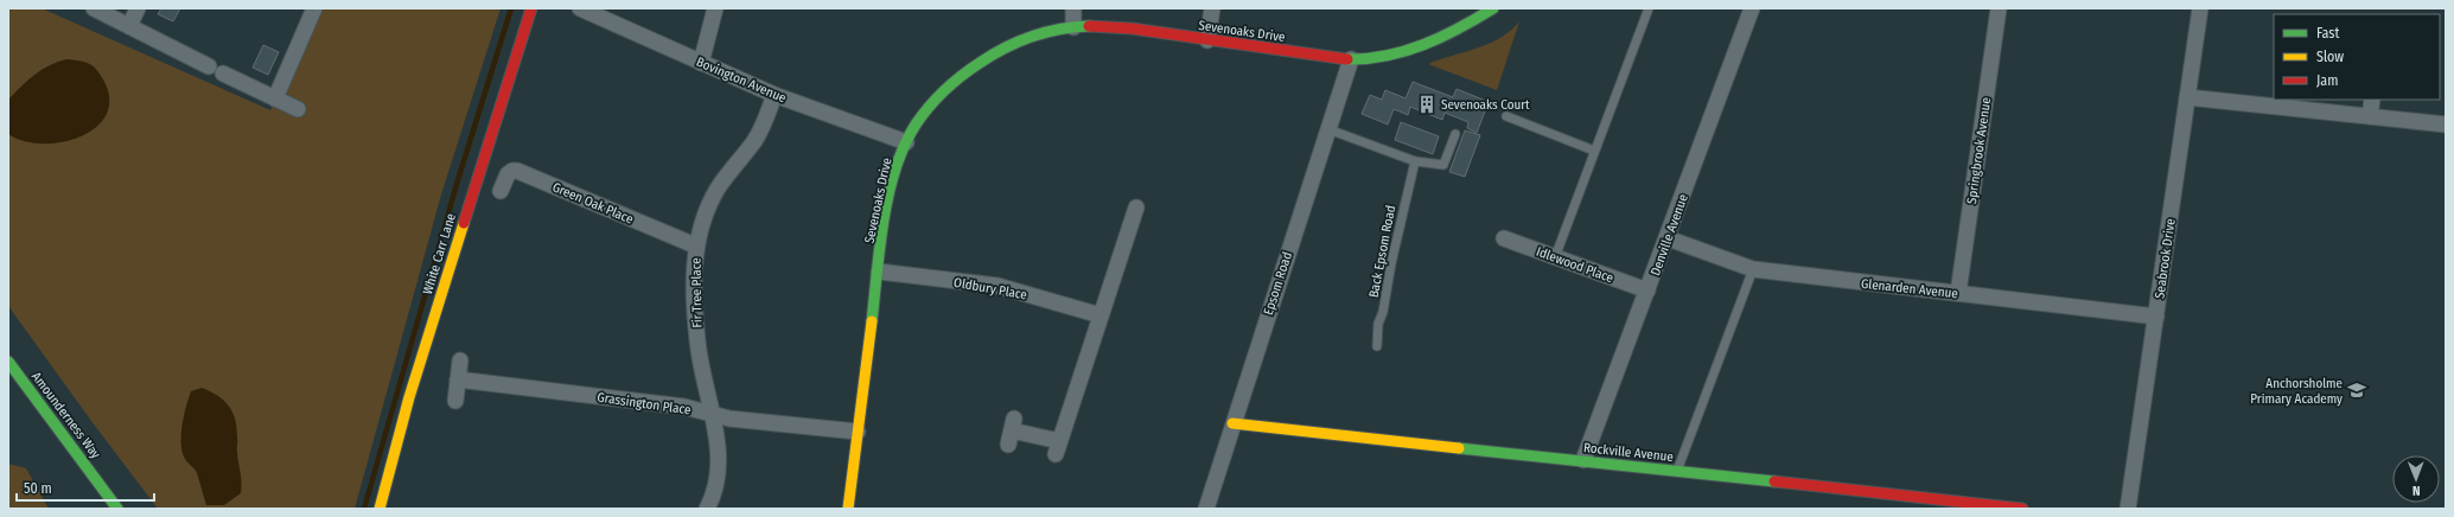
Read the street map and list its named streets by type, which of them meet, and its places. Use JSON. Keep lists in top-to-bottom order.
{
  "streets": {
    "main road": [
      "Sevenoaks Drive",
      "White Carr Lane",
      "Amounderness Way",
      "Rockville Avenue"
    ],
    "street": [
      "Bovington Avenue",
      "Springbrook Avenue",
      "Green Oak Place",
      "Denville Avenue",
      "Seabrook Drive",
      "Idlewood Place",
      "Epsom Road",
      "Oldbury Place",
      "Glenarden Avenue",
      "Fir Tree Place",
      "Grassington Place"
    ],
    "lane": ["Back Epsom Road"]
  },
  "crossings": [
    ["Sevenoaks Drive", "Bovington Avenue"],
    ["Sevenoaks Drive", "Epsom Road"],
    ["Sevenoaks Drive", "Oldbury Place"],
    ["Sevenoaks Drive", "Grassington Place"],
    ["Bovington Avenue", "Fir Tree Place"],
    ["Springbrook Avenue", "Glenarden Avenue"],
    ["Green Oak Place", "Fir Tree Place"],
    ["Denville Avenue", "Idlewood Place"],
    ["Denville Avenue", "Glenarden Avenue"],
    ["Denville Avenue", "Rockville Avenue"],
    ["Seabrook Drive", "Glenarden Avenue"],
    ["Epsom Road", "Rockville Avenue"],
    ["Fir Tree Place", "Grassington Place"]
  ],
  "places": {
    "building": ["Sevenoaks Court"],
    "school or university": ["Anchorsholme Primary Academy"]
  },
  "legend": ["Fast", "Slow", "Jam"],
  "scale_bar": "50 m",
  "north": "bottom"
}
